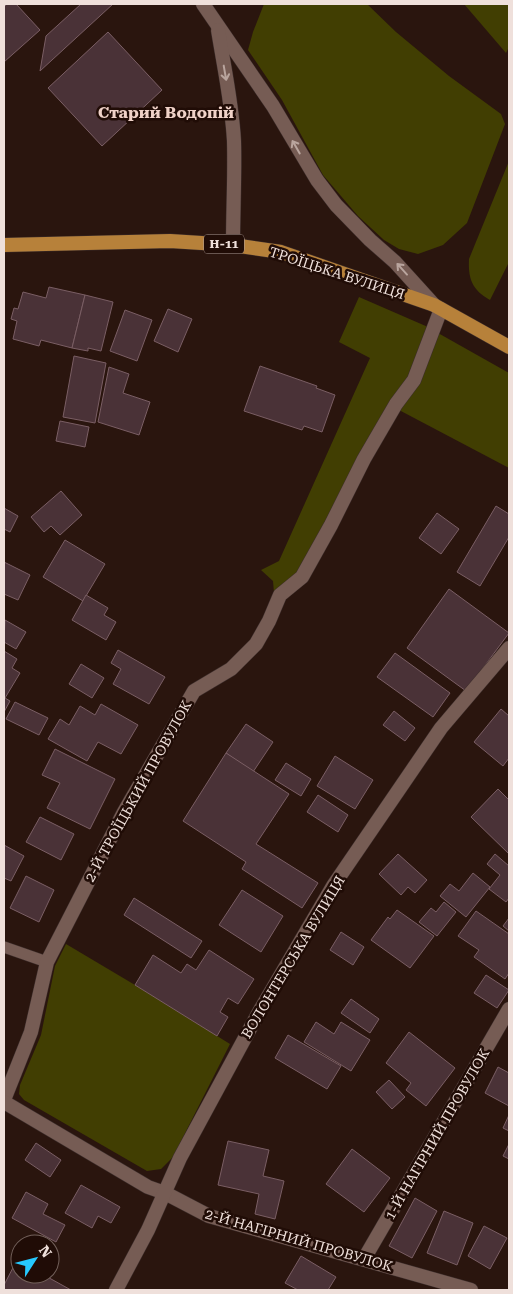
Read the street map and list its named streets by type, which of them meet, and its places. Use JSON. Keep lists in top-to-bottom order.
{
  "streets": {
    "main road": ["Н-11", "ТРОЇЦЬКА ВУЛИЦЯ"],
    "street": [
      "2-Й ТРОЇЦЬКИЙ ПРОВУЛОК",
      "ВОЛОНТЕРСЬКА ВУЛИЦЯ",
      "1-Й НАГІРНИЙ ПРОВУЛОК",
      "2-Й НАГІРНИЙ ПРОВУЛОК"
    ]
  },
  "crossings": [
    ["ТРОЇЦЬКА ВУЛИЦЯ", "2-Й ТРОЇЦЬКИЙ ПРОВУЛОК"],
    ["2-Й ТРОЇЦЬКИЙ ПРОВУЛОК", "2-Й НАГІРНИЙ ПРОВУЛОК"],
    ["ВОЛОНТЕРСЬКА ВУЛИЦЯ", "2-Й НАГІРНИЙ ПРОВУЛОК"],
    ["1-Й НАГІРНИЙ ПРОВУЛОК", "2-Й НАГІРНИЙ ПРОВУЛОК"]
  ],
  "districts": ["Старий Водопій"],
  "north": "top right"
}
